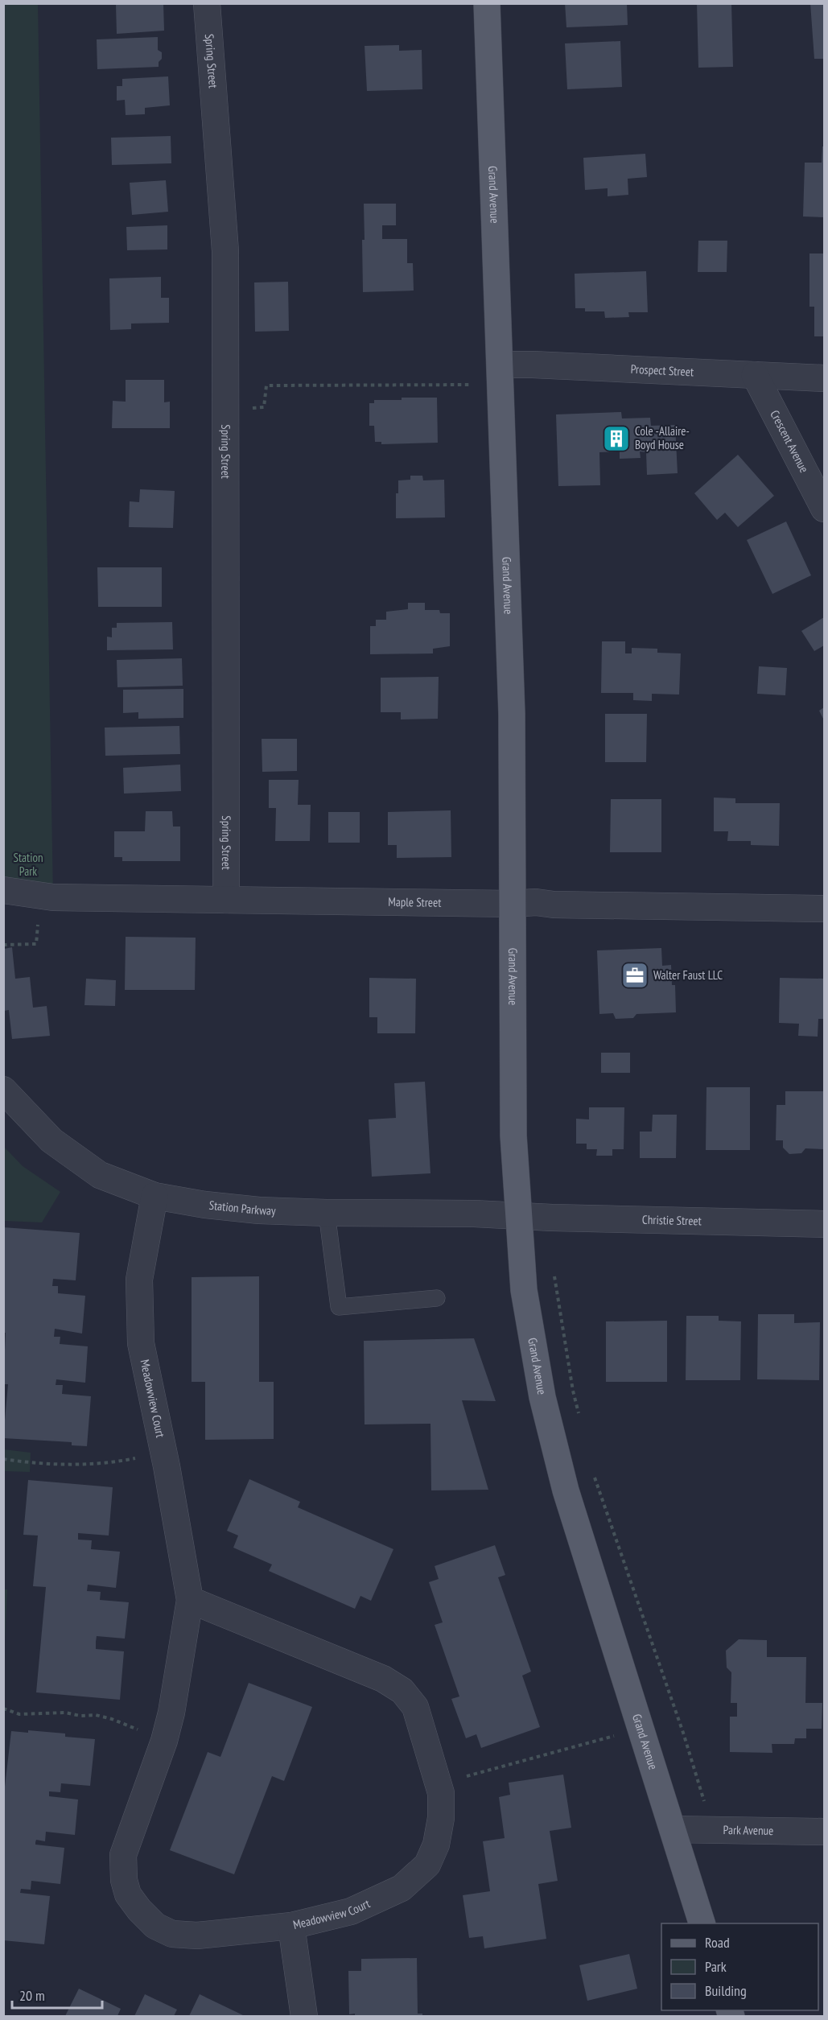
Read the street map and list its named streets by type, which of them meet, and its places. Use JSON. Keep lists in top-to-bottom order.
{
  "streets": {
    "main road": ["Grand Avenue"],
    "street": [
      "Spring Street",
      "Prospect Street",
      "Crescent Avenue",
      "Maple Street",
      "Station Parkway",
      "Christie Street",
      "Meadowview Court",
      "Park Avenue"
    ]
  },
  "crossings": [
    ["Spring Street", "Maple Street"],
    ["Grand Avenue", "Prospect Street"],
    ["Grand Avenue", "Maple Street"],
    ["Grand Avenue", "Station Parkway"],
    ["Grand Avenue", "Christie Street"],
    ["Grand Avenue", "Park Avenue"],
    ["Prospect Street", "Crescent Avenue"],
    ["Station Parkway", "Christie Street"],
    ["Station Parkway", "Meadowview Court"]
  ],
  "parks": ["Station Park"],
  "places": {
    "building": ["Cole -Allaire- Boyd House"],
    "office": ["Walter Faust LLC"]
  },
  "legend": ["Road", "Park", "Building"],
  "scale_bar": "20 m"
}
